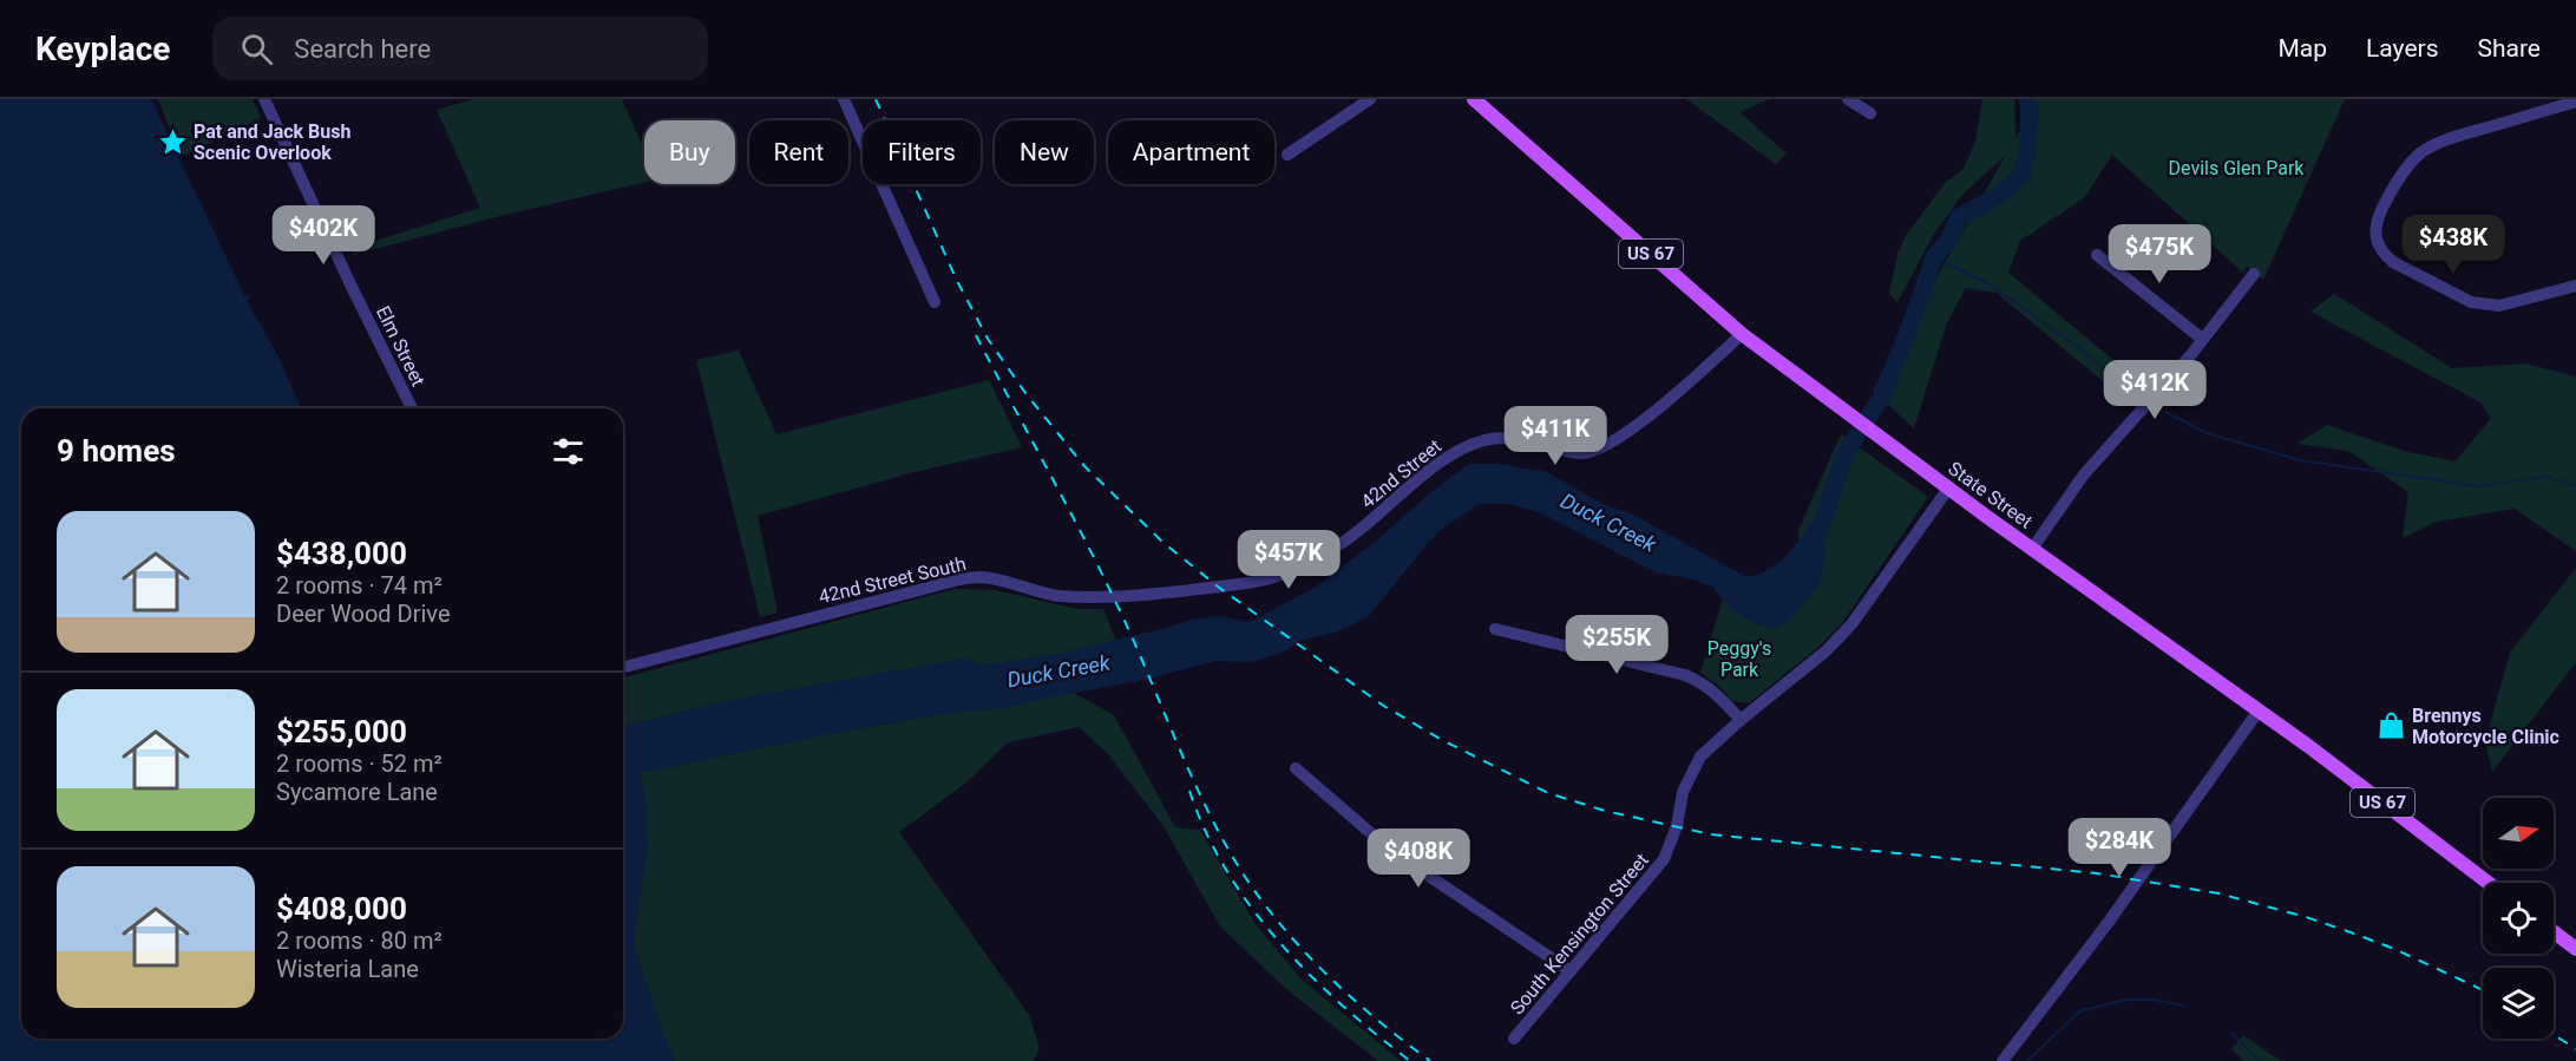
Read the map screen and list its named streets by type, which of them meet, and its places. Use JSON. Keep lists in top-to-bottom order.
{
  "streets": {
    "main road": ["US 67", "State Street"],
    "street": [
      "Elm Street",
      "42nd Street",
      "42nd Street South",
      "South Kensington Street"
    ]
  },
  "crossings": [
    ["42nd Street", "State Street"],
    ["42nd Street", "42nd Street South"],
    ["State Street", "South Kensington Street"]
  ],
  "water": ["Duck Creek"],
  "parks": ["Devils Glen Park", "Peggy's Park"],
  "places": {
    "place": ["Pat and Jack Bush Scenic Overlook"],
    "shop": ["Brennys Motorcycle Clinic"]
  },
  "north": "right",
  "page": {
    "header": "Keyplace",
    "search": "Search here",
    "nav": ["Map", "Layers", "Share"],
    "chip": [
      "Buy",
      "Rent",
      "Filters",
      "New",
      "Apartment"
    ],
    "price": [
      "$402K",
      "$438K",
      "$475K",
      "$412K",
      "$411K",
      "$457K",
      "$255K",
      "$284K",
      "$408K"
    ],
    "heading": "9 homes",
    "list": [
      {
        "name": "$438,000",
        "note": "2 rooms · 74 m² · Deer Wood Drive"
      },
      {
        "name": "$255,000",
        "note": "2 rooms · 52 m² · Sycamore Lane"
      },
      {
        "name": "$408,000",
        "note": "2 rooms · 80 m² · Wisteria Lane"
      }
    ]
  }
}
